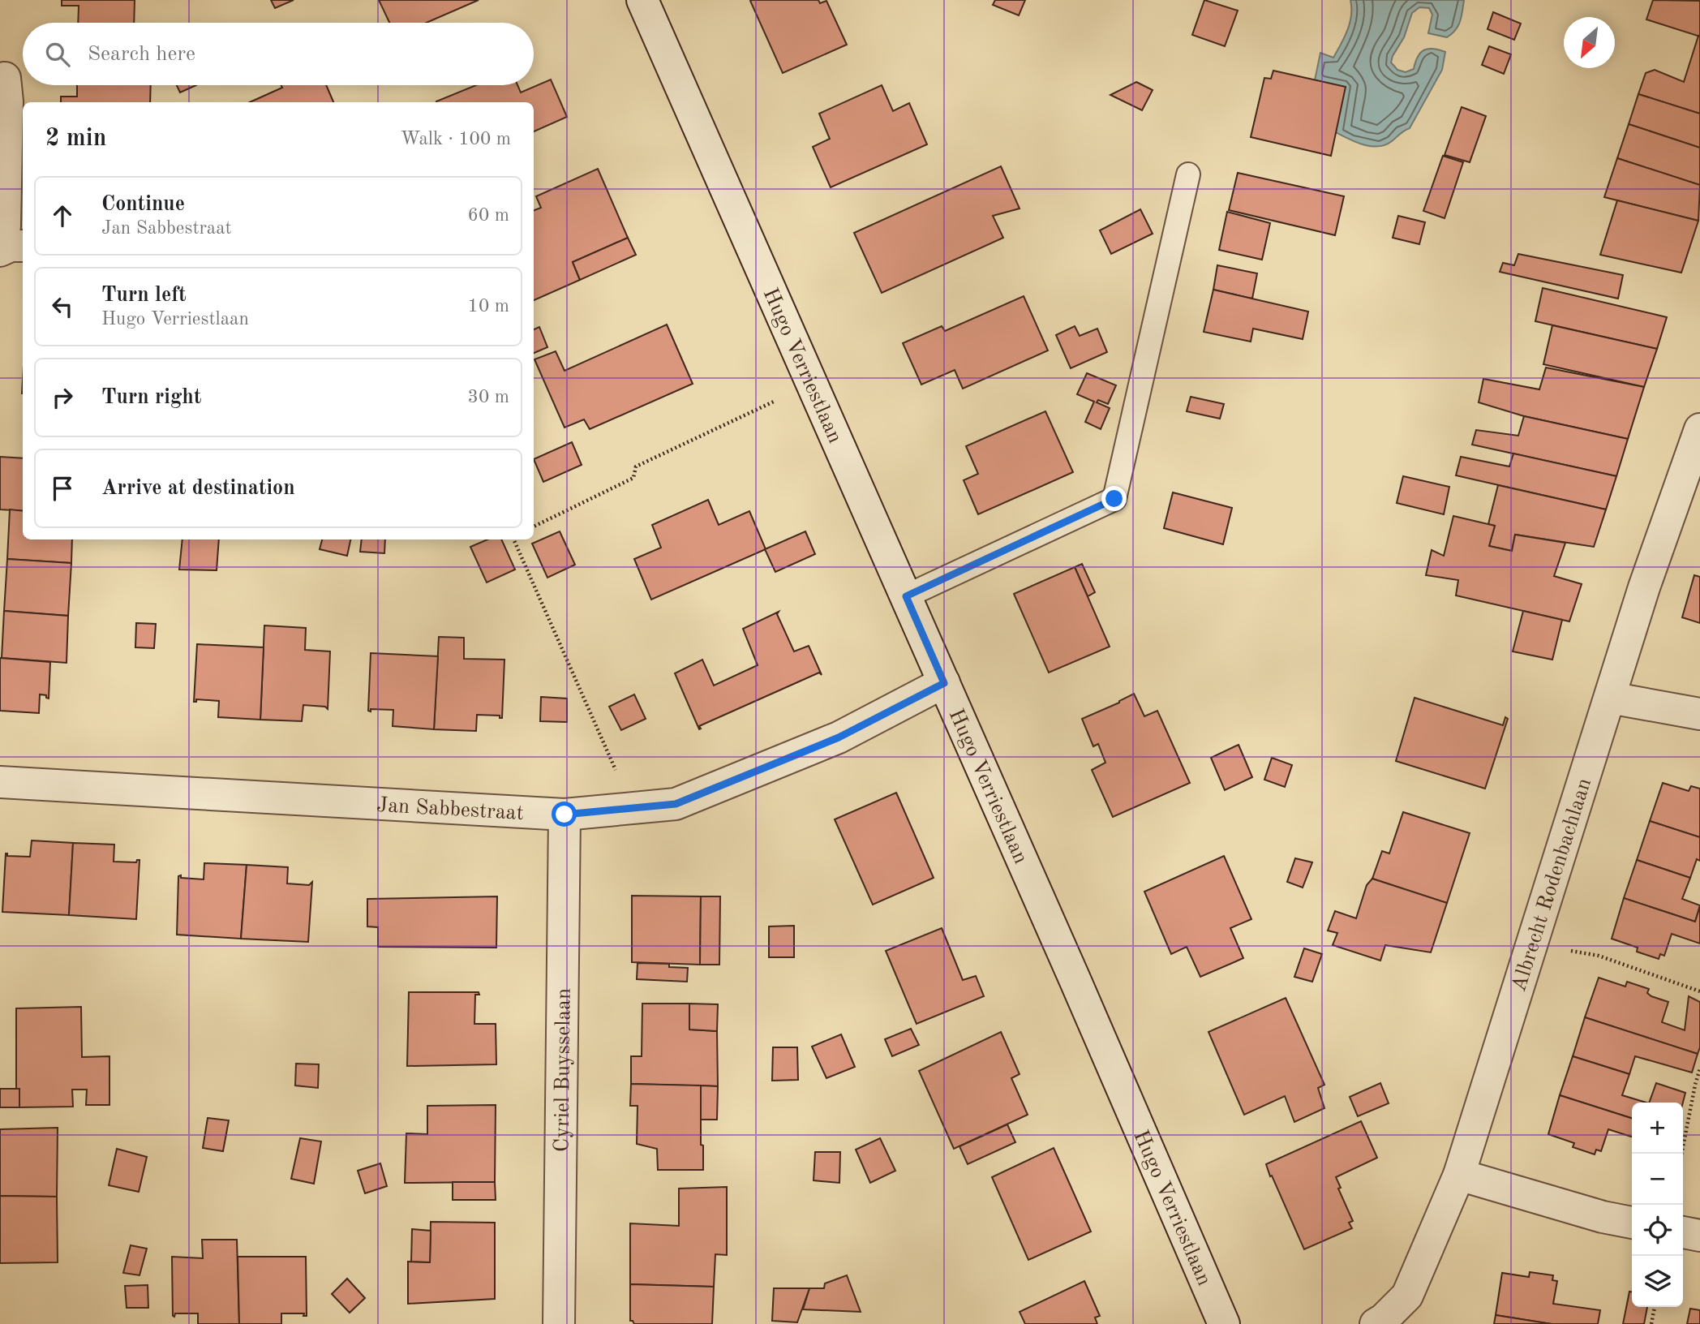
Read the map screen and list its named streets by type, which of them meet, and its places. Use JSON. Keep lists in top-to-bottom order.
{
  "streets": {
    "street": [
      "Hugo Verriestlaan",
      "Jan Sabbestraat",
      "Albrecht Rodenbachlaan",
      "Cyriel Buysselaan"
    ]
  },
  "crossings": [
    ["Hugo Verriestlaan", "Jan Sabbestraat"],
    ["Jan Sabbestraat", "Cyriel Buysselaan"]
  ],
  "north": "bottom left",
  "page": {
    "search": "Search here",
    "heading": ["2 min", "Walk · 100 m"],
    "list": [
      ["Continue", "Jan Sabbestraat", "60 m"],
      ["Turn left", "Hugo Verriestlaan", "10 m"],
      ["Turn right", "30 m"],
      "Arrive at destination"
    ],
    "map_buttons": ["+", "−"]
  }
}
